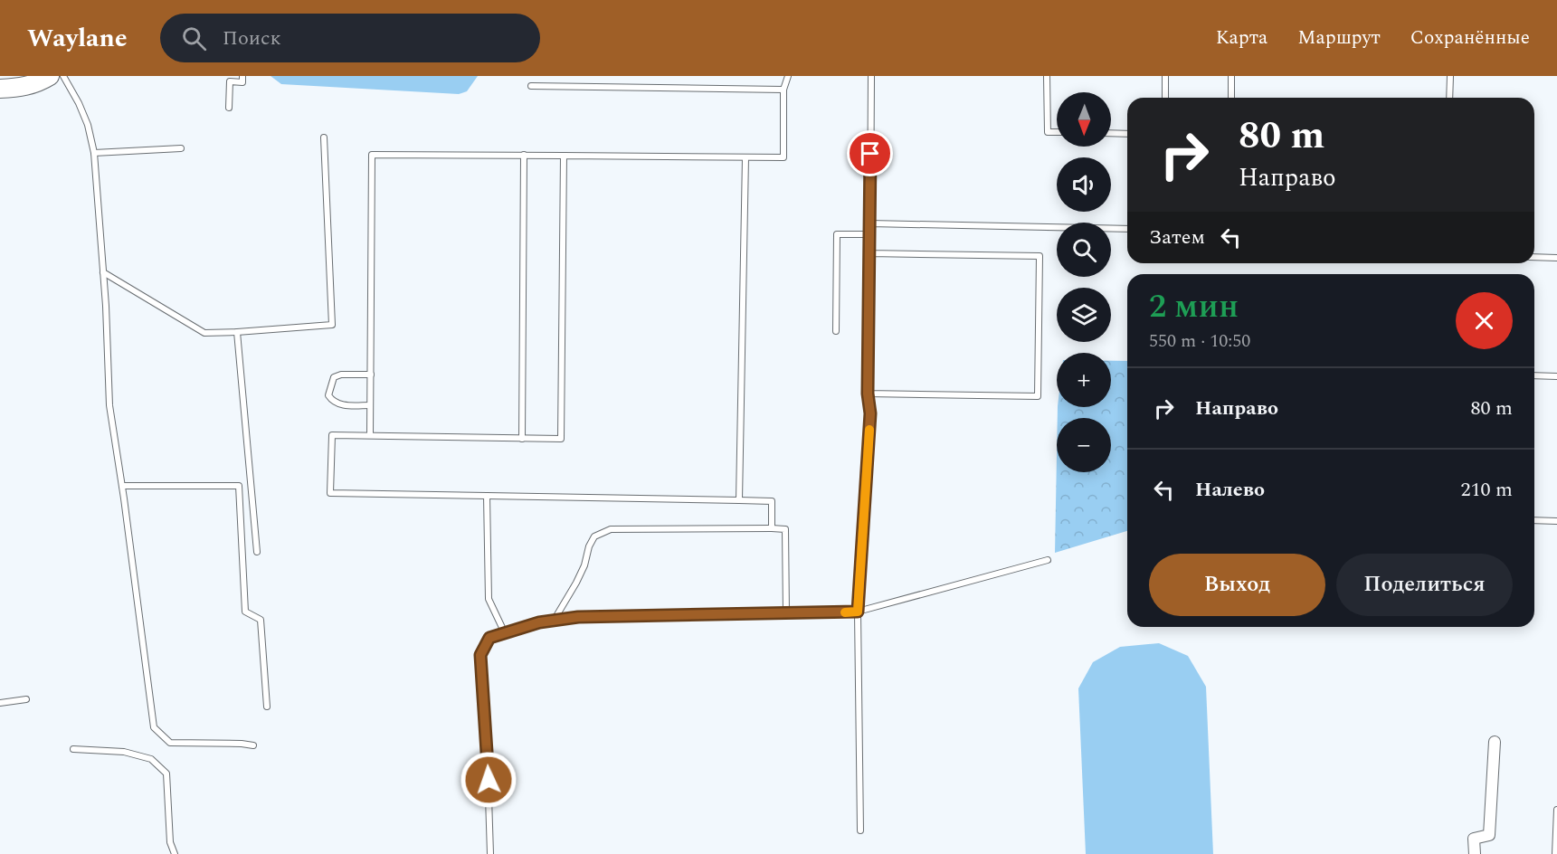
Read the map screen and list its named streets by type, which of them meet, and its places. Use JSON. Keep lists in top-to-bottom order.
{
  "north": "bottom",
  "page": {
    "header": "Waylane",
    "search": "Поиск",
    "nav": ["Карта", "Маршрут", "Сохранённые"],
    "map_buttons": ["+", "−"],
    "turn": ["80 m", "Направо"],
    "then": "Затем",
    "heading": ["2 мин", "550 m · 10:50"],
    "list": [
      {
        "name": "Направо",
        "value": "80 m"
      },
      {
        "name": "Налево",
        "value": "210 m"
      }
    ],
    "buttons": ["Выход", "Поделиться"]
  }
}
